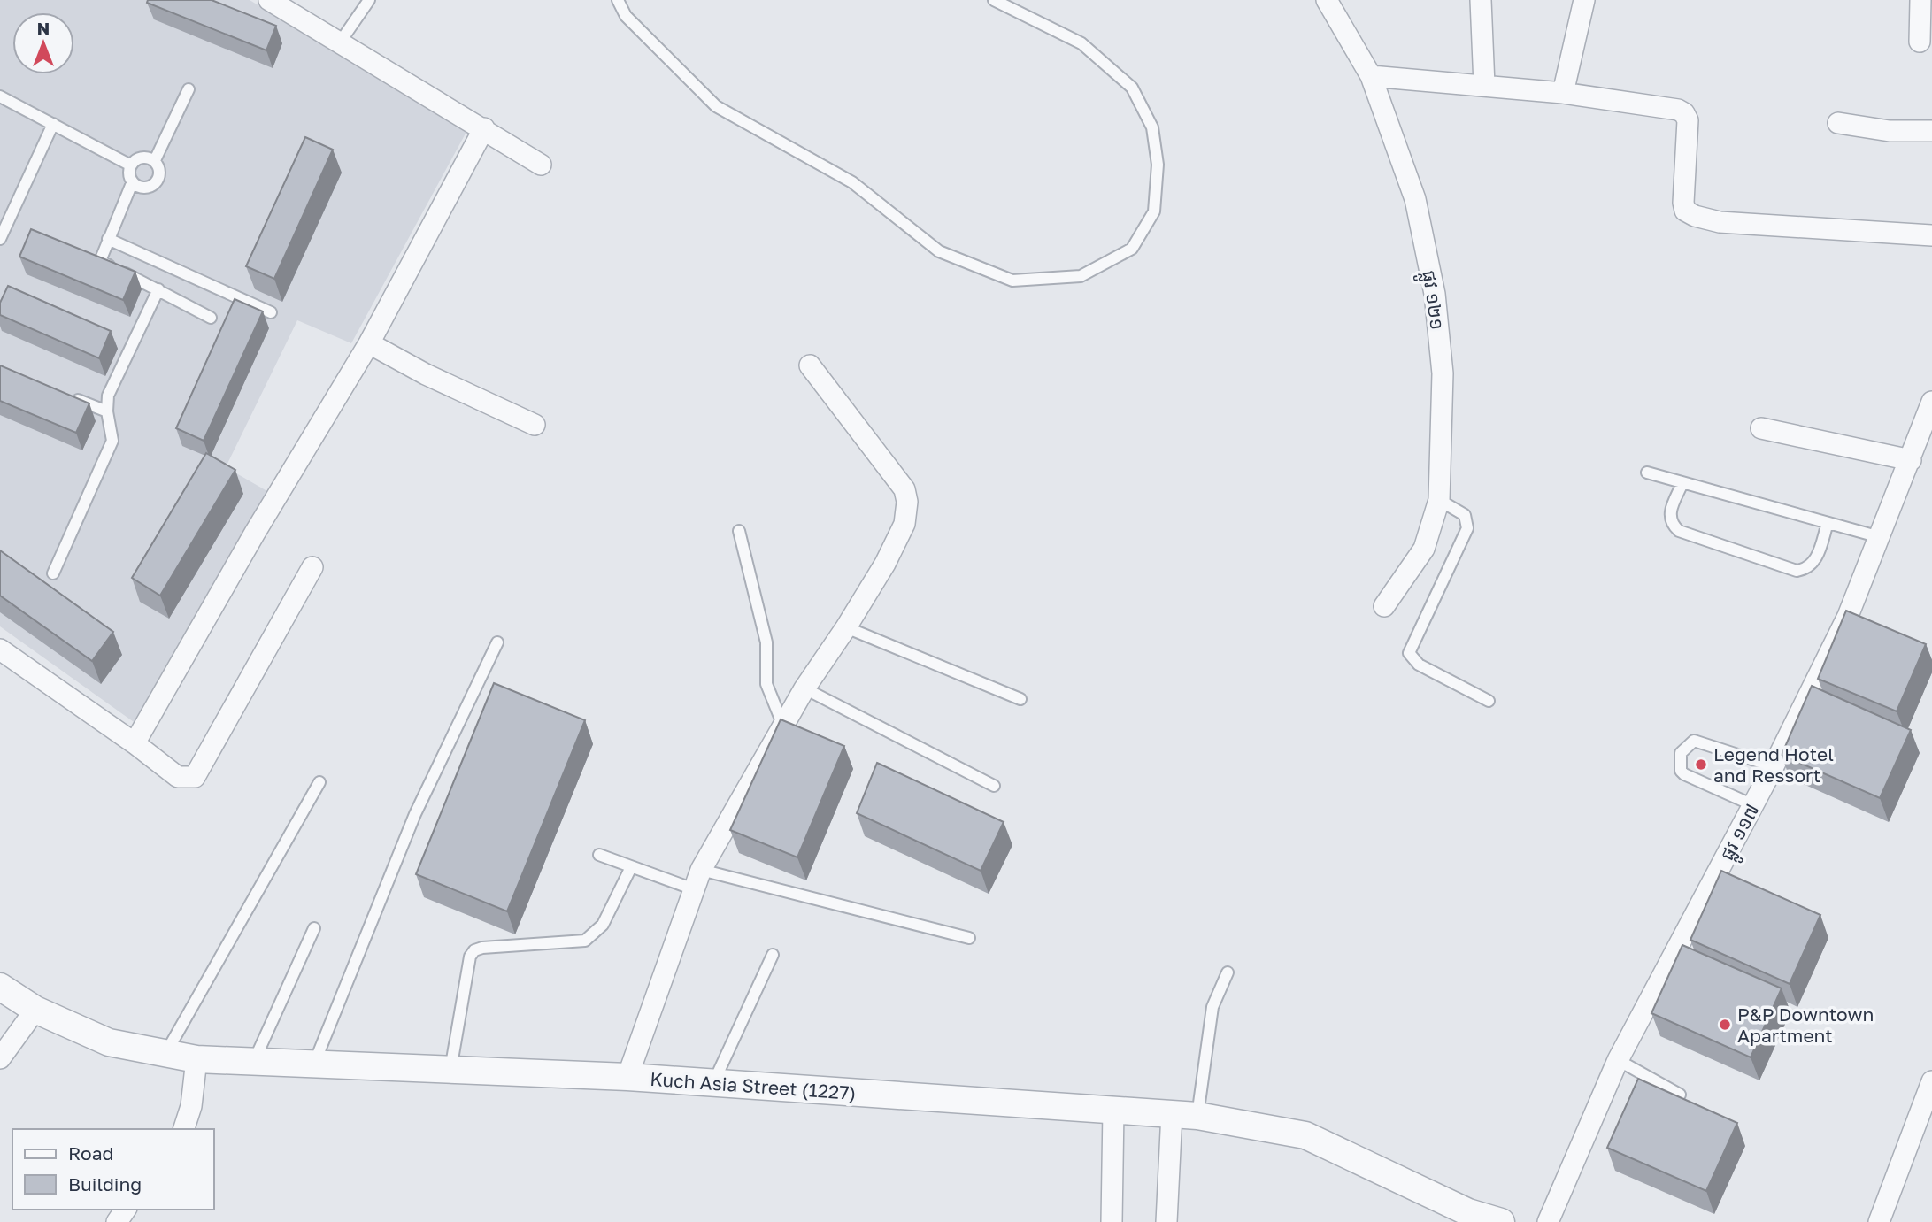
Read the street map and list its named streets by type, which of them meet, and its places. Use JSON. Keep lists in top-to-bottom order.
{
  "streets": {
    "street": ["ផ្លូវ ១២១", "ផ្លូវ ១១៧", "Kuch Asia Street (1227)"]
  },
  "places": ["Legend Hotel and Ressort", "P&P Downtown Apartment"],
  "legend": ["Road", "Building"],
  "north": "top"
}
